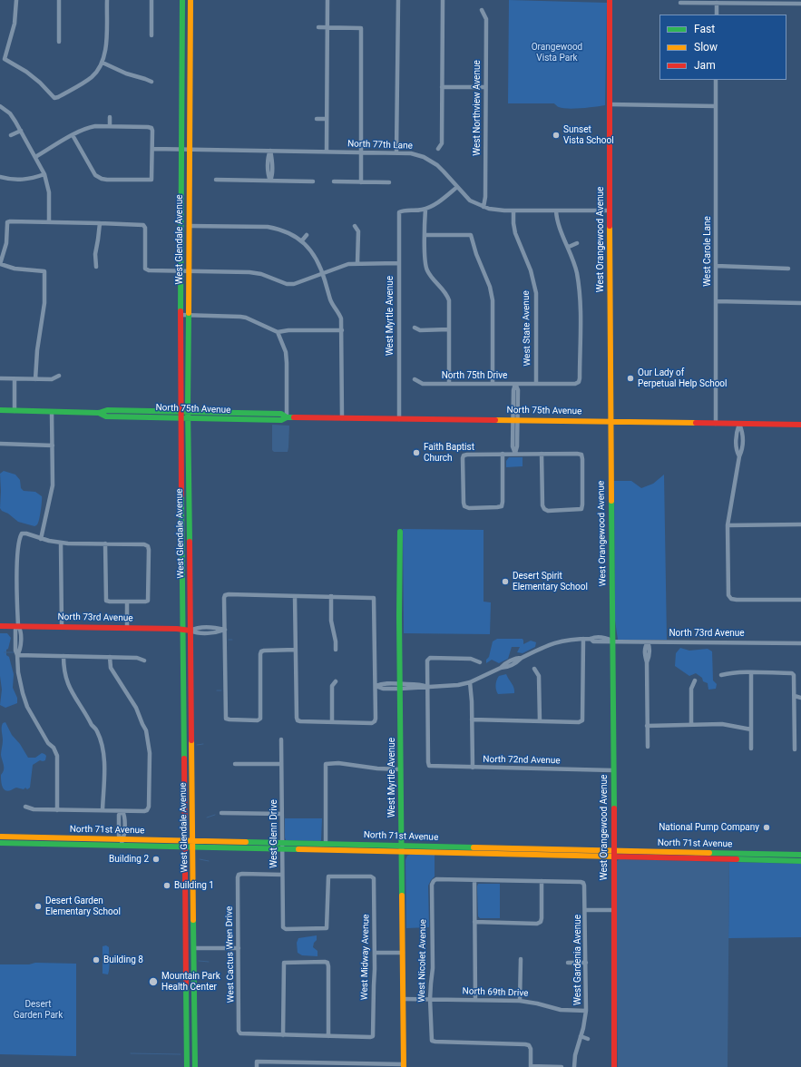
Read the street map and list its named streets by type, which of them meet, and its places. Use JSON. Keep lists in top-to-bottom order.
{
  "streets": {
    "main road": [
      "West Glendale Avenue",
      "West Orangewood Avenue",
      "West Myrtle Avenue",
      "North 75th Avenue",
      "North 73rd Avenue",
      "North 71st Avenue"
    ],
    "street": [
      "West Northview Avenue",
      "North 77th Lane",
      "West Carole Lane",
      "West State Avenue",
      "North 75th Drive",
      "North 72nd Avenue",
      "West Glenn Drive",
      "West Cactus Wren Drive",
      "West Midway Avenue",
      "West Gardenia Avenue",
      "West Nicolet Avenue",
      "North 69th Drive"
    ]
  },
  "crossings": [
    ["West Northview Avenue", "North 77th Lane"],
    ["North 77th Lane", "West Glendale Avenue"],
    ["North 77th Lane", "West Orangewood Avenue"],
    ["North 77th Lane", "West State Avenue"],
    ["West Glendale Avenue", "North 75th Avenue"],
    ["West Glendale Avenue", "North 73rd Avenue"],
    ["West Glendale Avenue", "North 71st Avenue"],
    ["West Orangewood Avenue", "North 75th Avenue"],
    ["West Orangewood Avenue", "North 73rd Avenue"],
    ["West Orangewood Avenue", "North 72nd Avenue"],
    ["West Orangewood Avenue", "North 71st Avenue"],
    ["West Carole Lane", "North 75th Avenue"],
    ["West Myrtle Avenue", "North 75th Avenue"],
    ["West Myrtle Avenue", "North 73rd Avenue"],
    ["West Myrtle Avenue", "North 71st Avenue"],
    ["West Myrtle Avenue", "North 69th Drive"],
    ["West State Avenue", "North 75th Drive"],
    ["North 73rd Avenue", "North 72nd Avenue"],
    ["North 71st Avenue", "West Glenn Drive"],
    ["West Glenn Drive", "West Cactus Wren Drive"],
    ["West Glenn Drive", "West Midway Avenue"],
    ["West Gardenia Avenue", "North 69th Drive"],
    ["West Nicolet Avenue", "North 69th Drive"]
  ],
  "parks": ["Orangewood Vista Park", "Desert Garden Park"],
  "places": [
    "Sunset Vista School",
    "Our Lady of Perpetual Help School",
    "Faith Baptist Church",
    "Desert Spirit Elementary School",
    "National Pump Company",
    "Building 2",
    "Building 1",
    "Desert Garden Elementary School",
    "Building 8",
    "Mountain Park Health Center"
  ],
  "legend": ["Fast", "Slow", "Jam"]
}
